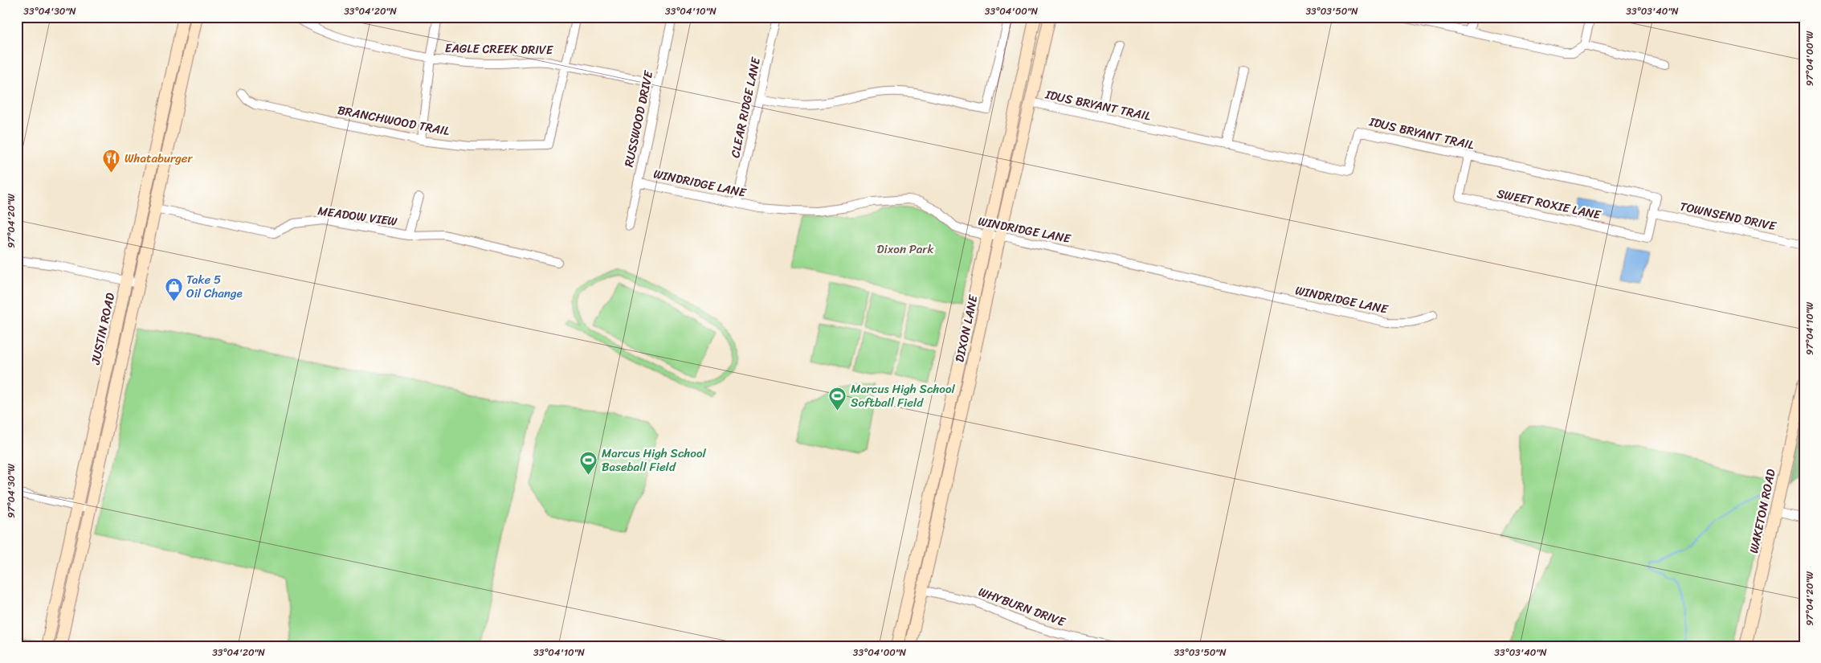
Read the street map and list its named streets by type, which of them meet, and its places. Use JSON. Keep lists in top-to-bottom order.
{
  "streets": {
    "main road": ["JUSTIN ROAD", "DIXON LANE", "WAKETON ROAD"],
    "street": [
      "EAGLE CREEK DRIVE",
      "IDUS BRYANT TRAIL",
      "CLEAR RIDGE LANE",
      "RUSSWOOD DRIVE",
      "BRANCHWOOD TRAIL",
      "WINDRIDGE LANE",
      "SWEET ROXIE LANE",
      "MEADOW VIEW",
      "TOWNSEND DRIVE",
      "WHYBURN DRIVE"
    ]
  },
  "crossings": [
    ["EAGLE CREEK DRIVE", "RUSSWOOD DRIVE"],
    ["EAGLE CREEK DRIVE", "BRANCHWOOD TRAIL"],
    ["IDUS BRYANT TRAIL", "SWEET ROXIE LANE"],
    ["IDUS BRYANT TRAIL", "TOWNSEND DRIVE"],
    ["IDUS BRYANT TRAIL", "DIXON LANE"],
    ["CLEAR RIDGE LANE", "WINDRIDGE LANE"],
    ["RUSSWOOD DRIVE", "WINDRIDGE LANE"],
    ["WINDRIDGE LANE", "DIXON LANE"],
    ["SWEET ROXIE LANE", "TOWNSEND DRIVE"],
    ["DIXON LANE", "WHYBURN DRIVE"]
  ],
  "parks": ["Dixon Park"],
  "places": {
    "restaurant": ["Whataburger"],
    "shop": ["Take 5 Oil Change"],
    "sports": ["Marcus High School Softball Field", "Marcus High School Baseball Field"]
  },
  "coordinates": [
    "33°04'30\"N",
    "33°04'20\"N",
    "33°04'10\"N",
    "33°04'00\"N",
    "33°03'50\"N",
    "33°03'40\"N",
    "97°04'00\"W",
    "97°04'20\"W",
    "97°04'10\"W",
    "97°04'30\"W"
  ]
}
